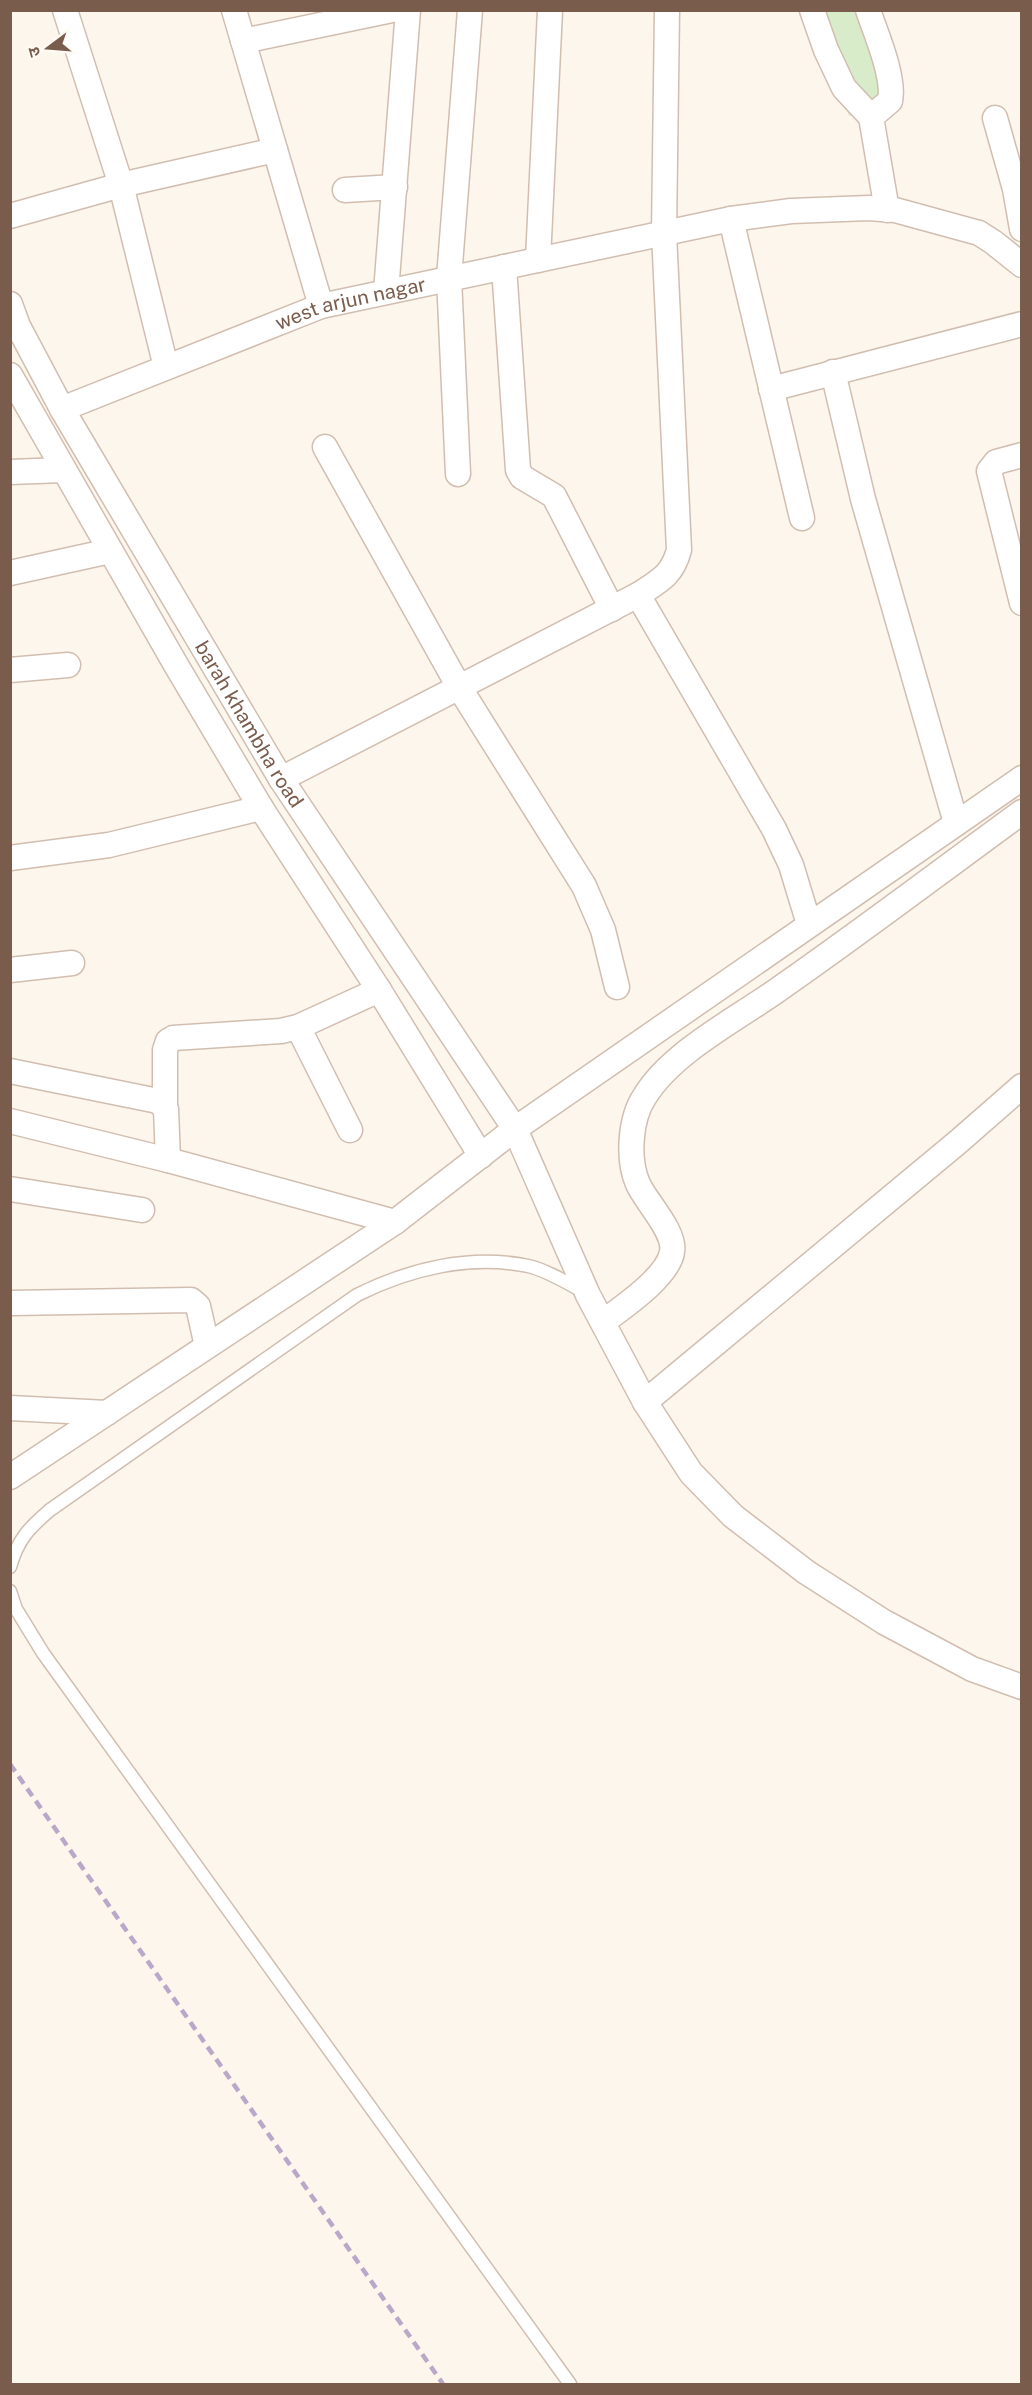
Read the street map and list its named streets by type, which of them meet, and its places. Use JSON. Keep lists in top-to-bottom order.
{
  "streets": {
    "street": ["west arjun nagar", "barah khambha road"]
  },
  "crossings": [
    ["west arjun nagar", "barah khambha road"]
  ],
  "north": "left"
}
